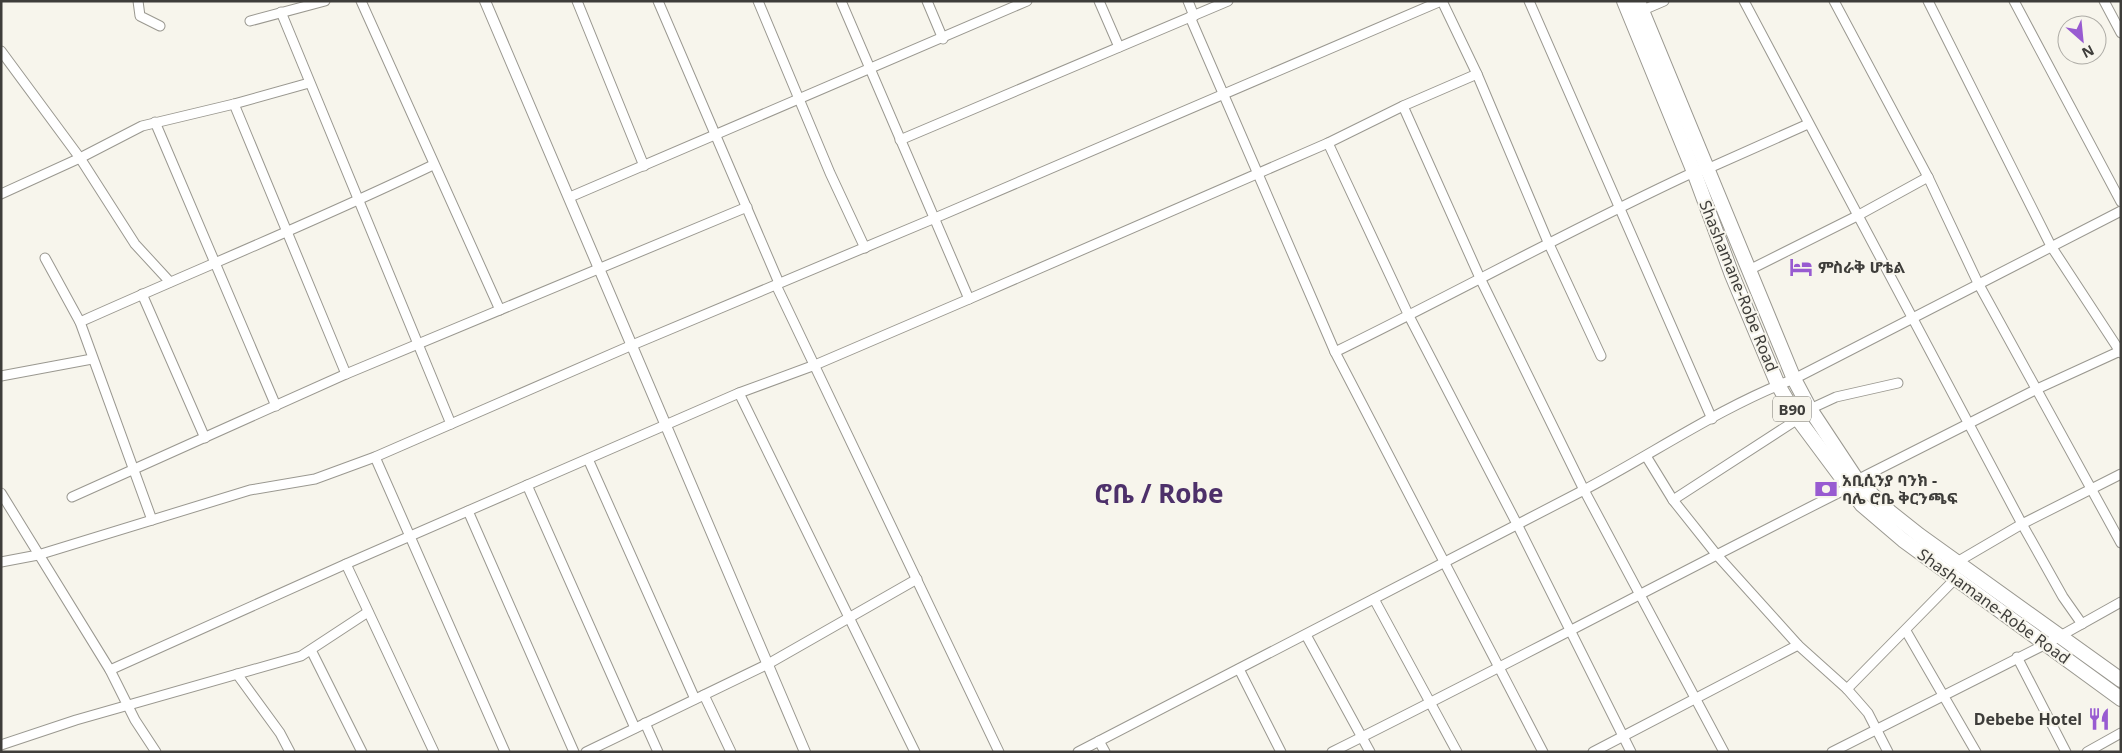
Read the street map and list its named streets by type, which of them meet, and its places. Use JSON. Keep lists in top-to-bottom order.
{
  "streets": {
    "main road": ["Shashamane-Robe Road", "B90"]
  },
  "districts": ["ሮቤ / Robe"],
  "places": {
    "hotel": ["ምስራቅ ሆቴል"],
    "bank": ["አቢሲንያ ባንክ - ባሌ ሮቤ ቅርንጫፍ"],
    "restaurant": ["Debebe Hotel"]
  },
  "north": "bottom right"
}
